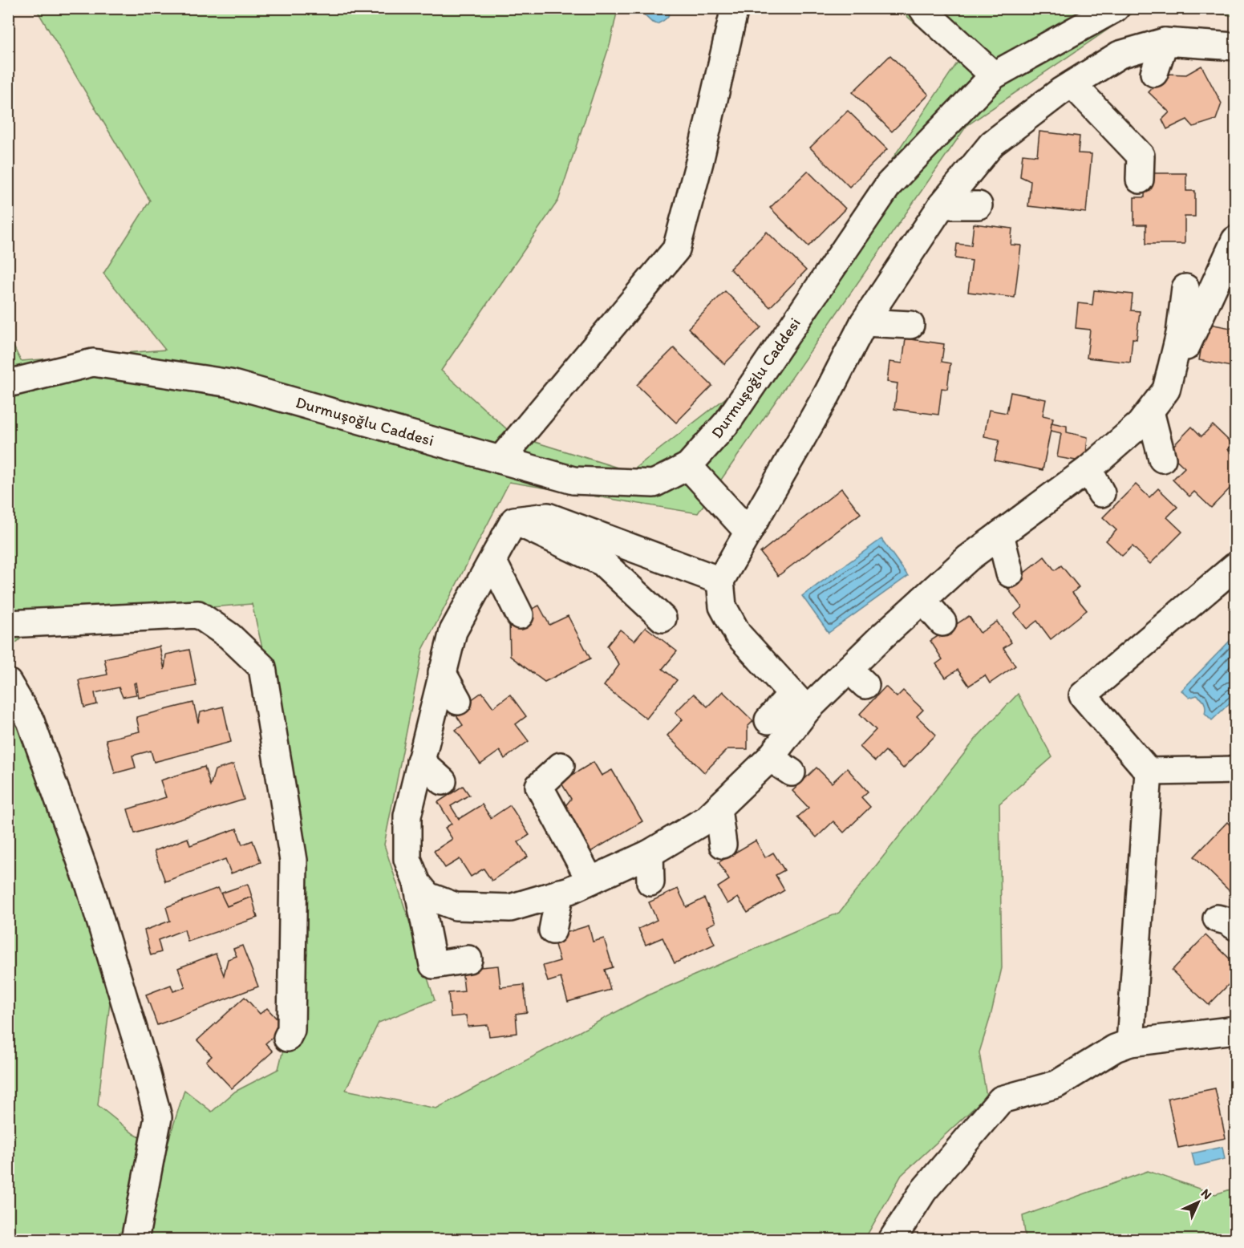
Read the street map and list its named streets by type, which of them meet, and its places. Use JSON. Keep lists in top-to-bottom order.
{
  "streets": {
    "street": ["Durmuşoğlu Caddesi"]
  },
  "north": "top right"
}
